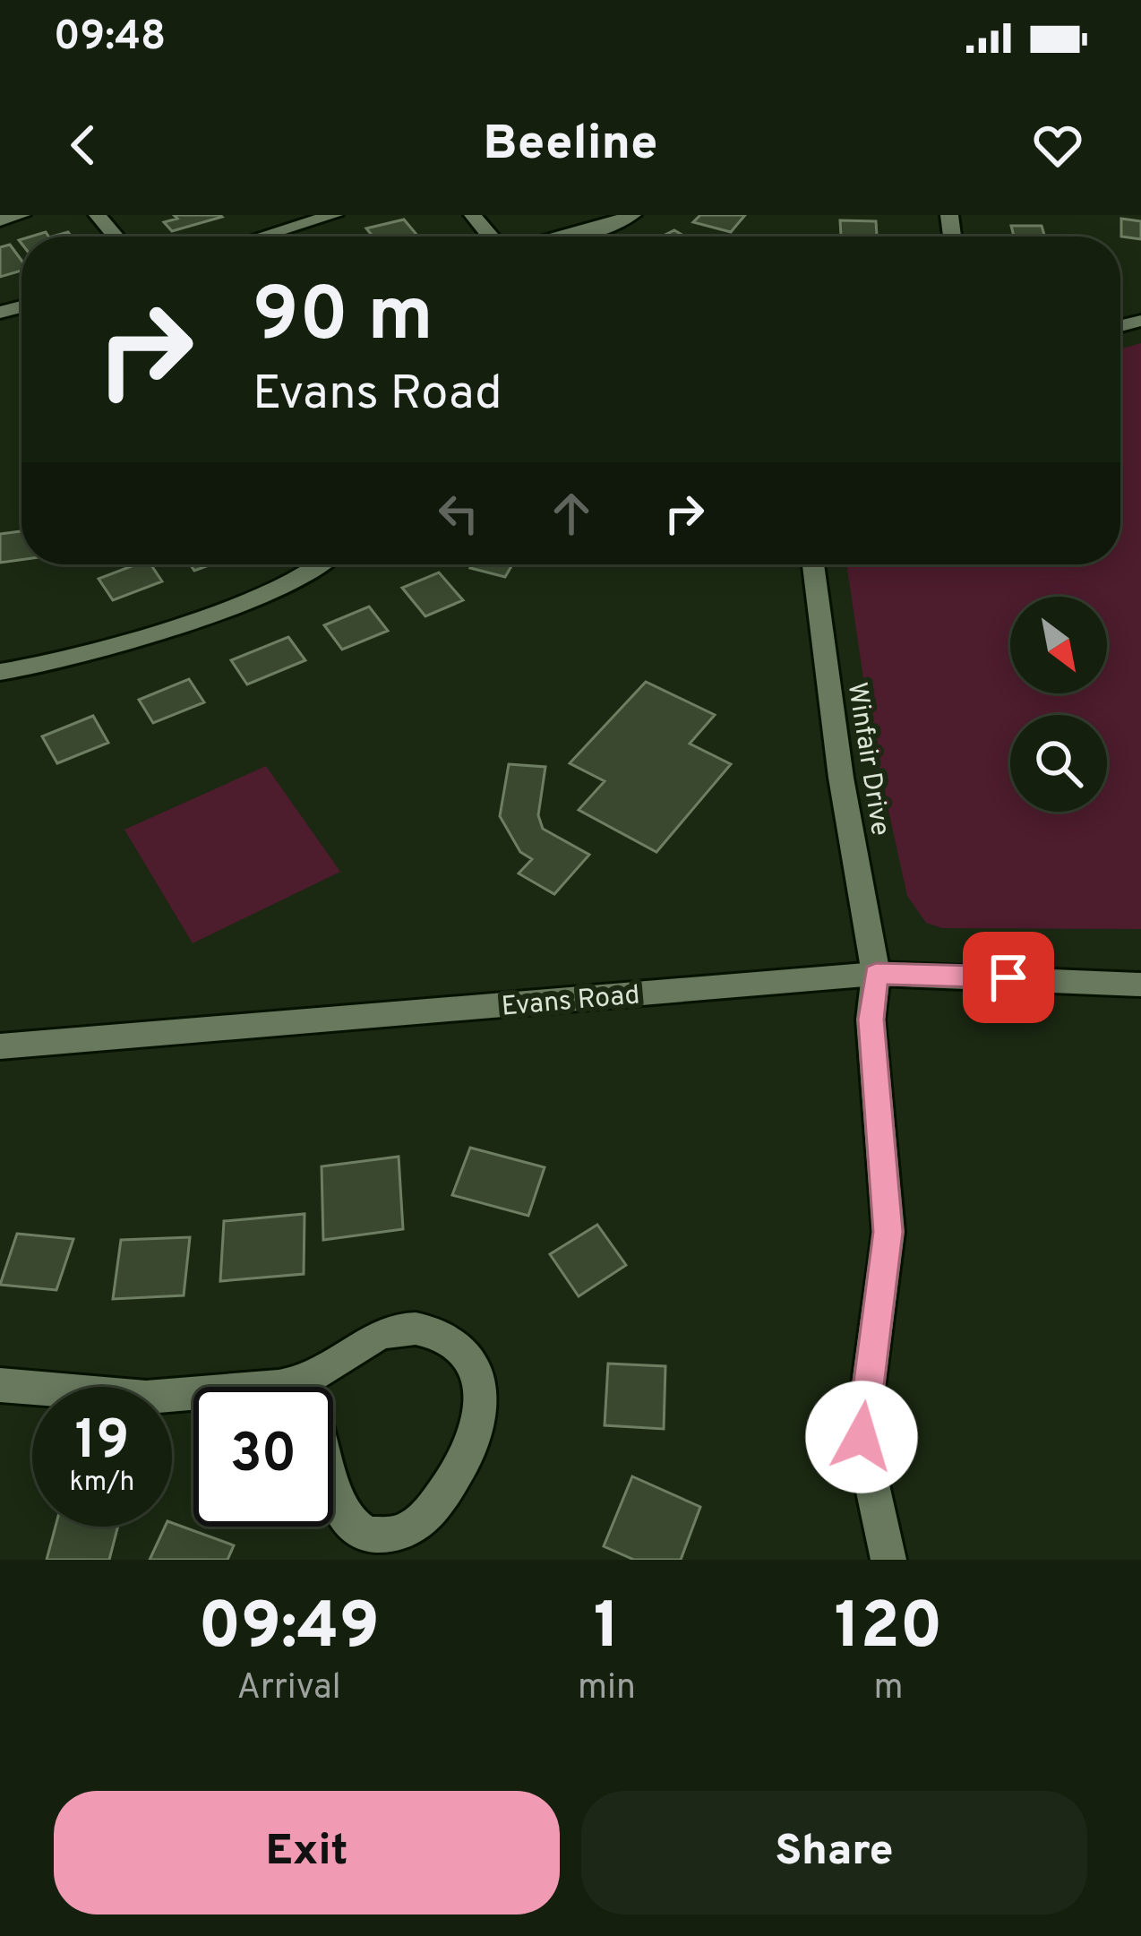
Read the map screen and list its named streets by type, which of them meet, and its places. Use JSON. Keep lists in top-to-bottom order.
{
  "streets": {
    "street": ["Winfair Drive", "Evans Road"]
  },
  "crossings": [
    ["Winfair Drive", "Evans Road"]
  ],
  "north": "bottom right",
  "page": {
    "status": "09:48",
    "header": "Beeline",
    "turn": ["90 m", "Evans Road"],
    "speed": "19 km/h",
    "limit": "30",
    "eta": [
      "09:49",
      "Arrival",
      "1",
      "min",
      "120",
      "m"
    ],
    "buttons": ["Exit", "Share"]
  }
}
